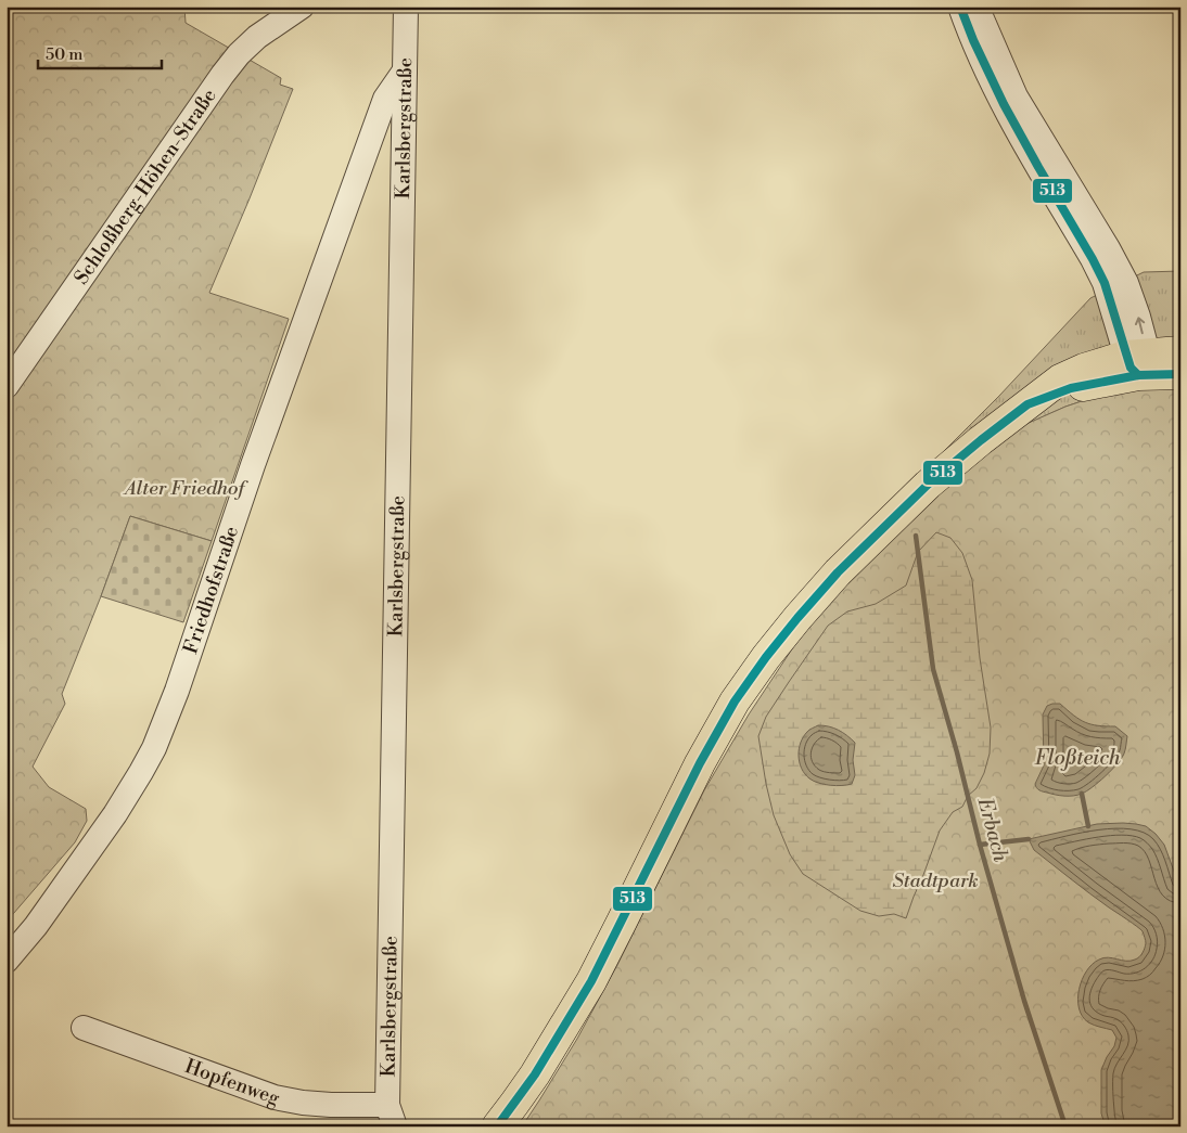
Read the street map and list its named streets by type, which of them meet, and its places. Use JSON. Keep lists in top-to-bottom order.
{
  "streets": {
    "street": [
      "Karlsbergstraße",
      "Schloßberg-Höhen-Straße",
      "Friedhofstraße",
      "Hopfenweg"
    ]
  },
  "crossings": [
    ["Karlsbergstraße", "Friedhofstraße"],
    ["Karlsbergstraße", "Hopfenweg"]
  ],
  "water": ["Floßteich", "Erbach"],
  "parks": ["Alter Friedhof", "Stadtpark"],
  "lines": ["transit line 513"],
  "scale_bar": "50 m"
}
